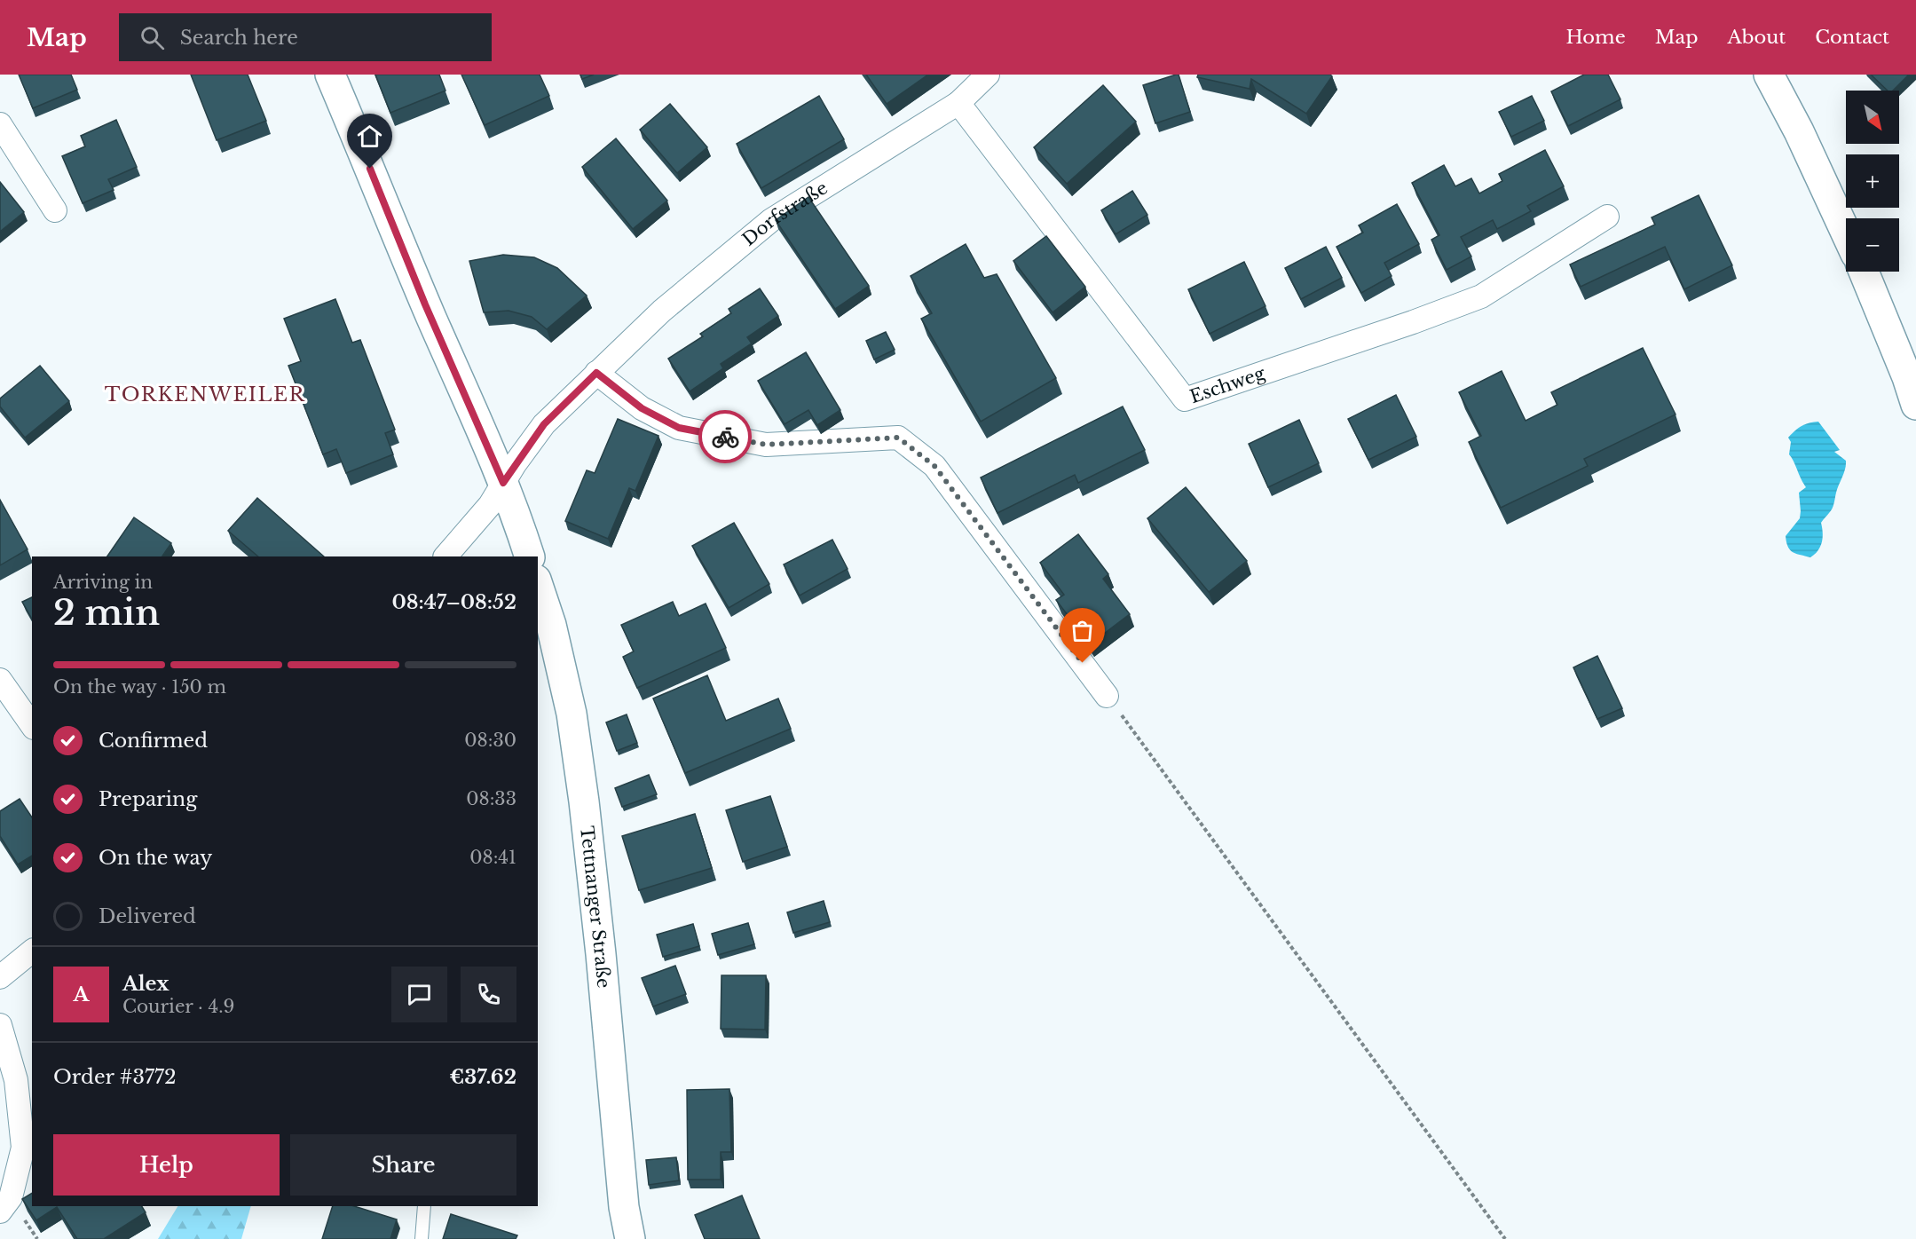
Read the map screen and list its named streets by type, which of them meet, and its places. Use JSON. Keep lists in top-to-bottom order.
{
  "streets": {
    "street": ["Dorfstraße", "Eschweg", "Tettnanger Straße"]
  },
  "crossings": [
    ["Dorfstraße", "Eschweg"]
  ],
  "districts": ["TORKENWEILER"],
  "north": "bottom right",
  "page": {
    "header": "Map",
    "search": "Search here",
    "nav": [
      "Home",
      "Map",
      "About",
      "Contact"
    ],
    "map_buttons": ["+", "−"],
    "heading": ["2 min", "Arriving in", "08:47–08:52"],
    "panel": [
      "Alex",
      "Courier · 4.9",
      "Order #3772",
      "€37.62"
    ],
    "bar": "On the way · 150 m",
    "list": [
      ["Confirmed", "08:30"],
      ["Preparing", "08:33"],
      ["On the way", "08:41"],
      "Delivered"
    ],
    "round": "A",
    "buttons": ["Help", "Share"]
  }
}
